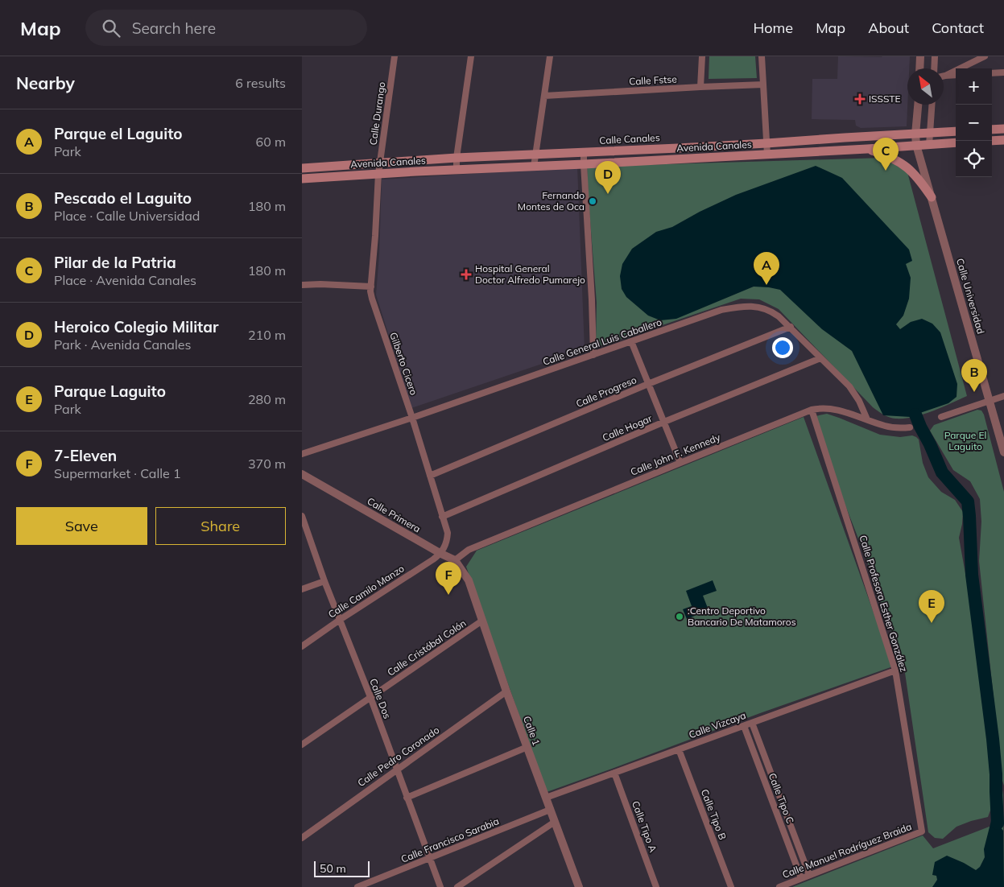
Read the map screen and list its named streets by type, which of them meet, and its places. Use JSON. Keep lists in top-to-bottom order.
{
  "streets": {
    "main road": ["Calle Canales", "Avenida Canales"],
    "street": [
      "Calle Fstse",
      "Calle Durango",
      "Calle Universidad",
      "Calle General Luis Caballero",
      "Gilberto Cicero",
      "Calle Progreso",
      "Calle Hogar",
      "Calle John F. Kennedy",
      "Calle Primera",
      "Calle Camilo Manzo",
      "Calle Profesora Esther González",
      "Calle Cristóbal Colón",
      "Calle Dos",
      "Calle Vizcaya",
      "Calle 1",
      "Calle Pedro Coronado",
      "Calle Tipo C",
      "Calle Tipo B",
      "Calle Tipo A",
      "Calle Francisco Sarabia",
      "Calle Manuel Rodríguez Braida"
    ]
  },
  "crossings": [
    ["Calle Durango", "Calle Canales"],
    ["Calle Durango", "Avenida Canales"],
    ["Calle Durango", "Gilberto Cicero"],
    ["Calle Canales", "Calle Universidad"],
    ["Avenida Canales", "Calle Universidad"],
    ["Avenida Canales", "Gilberto Cicero"],
    ["Calle General Luis Caballero", "Gilberto Cicero"],
    ["Calle General Luis Caballero", "Calle Progreso"],
    ["Calle General Luis Caballero", "Calle Hogar"],
    ["Calle General Luis Caballero", "Calle John F. Kennedy"],
    ["Gilberto Cicero", "Calle Progreso"],
    ["Gilberto Cicero", "Calle Hogar"],
    ["Gilberto Cicero", "Calle Primera"],
    ["Gilberto Cicero", "Calle Camilo Manzo"],
    ["Calle John F. Kennedy", "Calle Primera"],
    ["Calle John F. Kennedy", "Calle Profesora Esther González"],
    ["Calle John F. Kennedy", "Calle 1"],
    ["Calle Primera", "Calle Camilo Manzo"],
    ["Calle Primera", "Calle 1"],
    ["Calle Camilo Manzo", "Calle Dos"],
    ["Calle Profesora Esther González", "Calle Vizcaya"],
    ["Calle Profesora Esther González", "Calle Manuel Rodríguez Braida"],
    ["Calle Cristóbal Colón", "Calle Dos"],
    ["Calle Cristóbal Colón", "Calle 1"],
    ["Calle Dos", "Calle Pedro Coronado"],
    ["Calle Dos", "Calle Francisco Sarabia"],
    ["Calle Vizcaya", "Calle 1"],
    ["Calle Vizcaya", "Calle Tipo C"],
    ["Calle Vizcaya", "Calle Tipo B"],
    ["Calle Vizcaya", "Calle Tipo A"],
    ["Calle 1", "Calle Pedro Coronado"],
    ["Calle 1", "Calle Francisco Sarabia"],
    ["Calle Tipo C", "Calle Manuel Rodríguez Braida"]
  ],
  "parks": ["Parque El Laguito"],
  "places": {
    "health": ["ISSSTE", "Hospital General Doctor Alfredo Pumarejo"],
    "other": ["Fernando Montes de Oca", ":Centro Deportivo Bancario De Matamoros"]
  },
  "scale_bar": "50 m",
  "north": "top left",
  "page": {
    "header": "Map",
    "search": "Search here",
    "nav": [
      "Home",
      "Map",
      "About",
      "Contact"
    ],
    "heading": ["Nearby", "6 results"],
    "map_buttons": ["+", "−"],
    "list": [
      {
        "mark": "A",
        "name": "Parque el Laguito",
        "note": "Park",
        "value": "60 m"
      },
      {
        "mark": "B",
        "name": "Pescado el Laguito",
        "note": "Place · Calle Universidad",
        "value": "180 m"
      },
      {
        "mark": "C",
        "name": "Pilar de la Patria",
        "note": "Place · Avenida Canales",
        "value": "180 m"
      },
      {
        "mark": "D",
        "name": "Heroico Colegio Militar",
        "note": "Park · Avenida Canales",
        "value": "210 m"
      },
      {
        "mark": "E",
        "name": "Parque Laguito",
        "note": "Park",
        "value": "280 m"
      },
      {
        "mark": "F",
        "name": "7-Eleven",
        "note": "Supermarket · Calle 1",
        "value": "370 m"
      }
    ],
    "pins": [
      "C",
      "D",
      "A",
      "B",
      "F",
      "E"
    ],
    "buttons": ["Save", "Share"],
    "scale": "50 m"
  }
}
